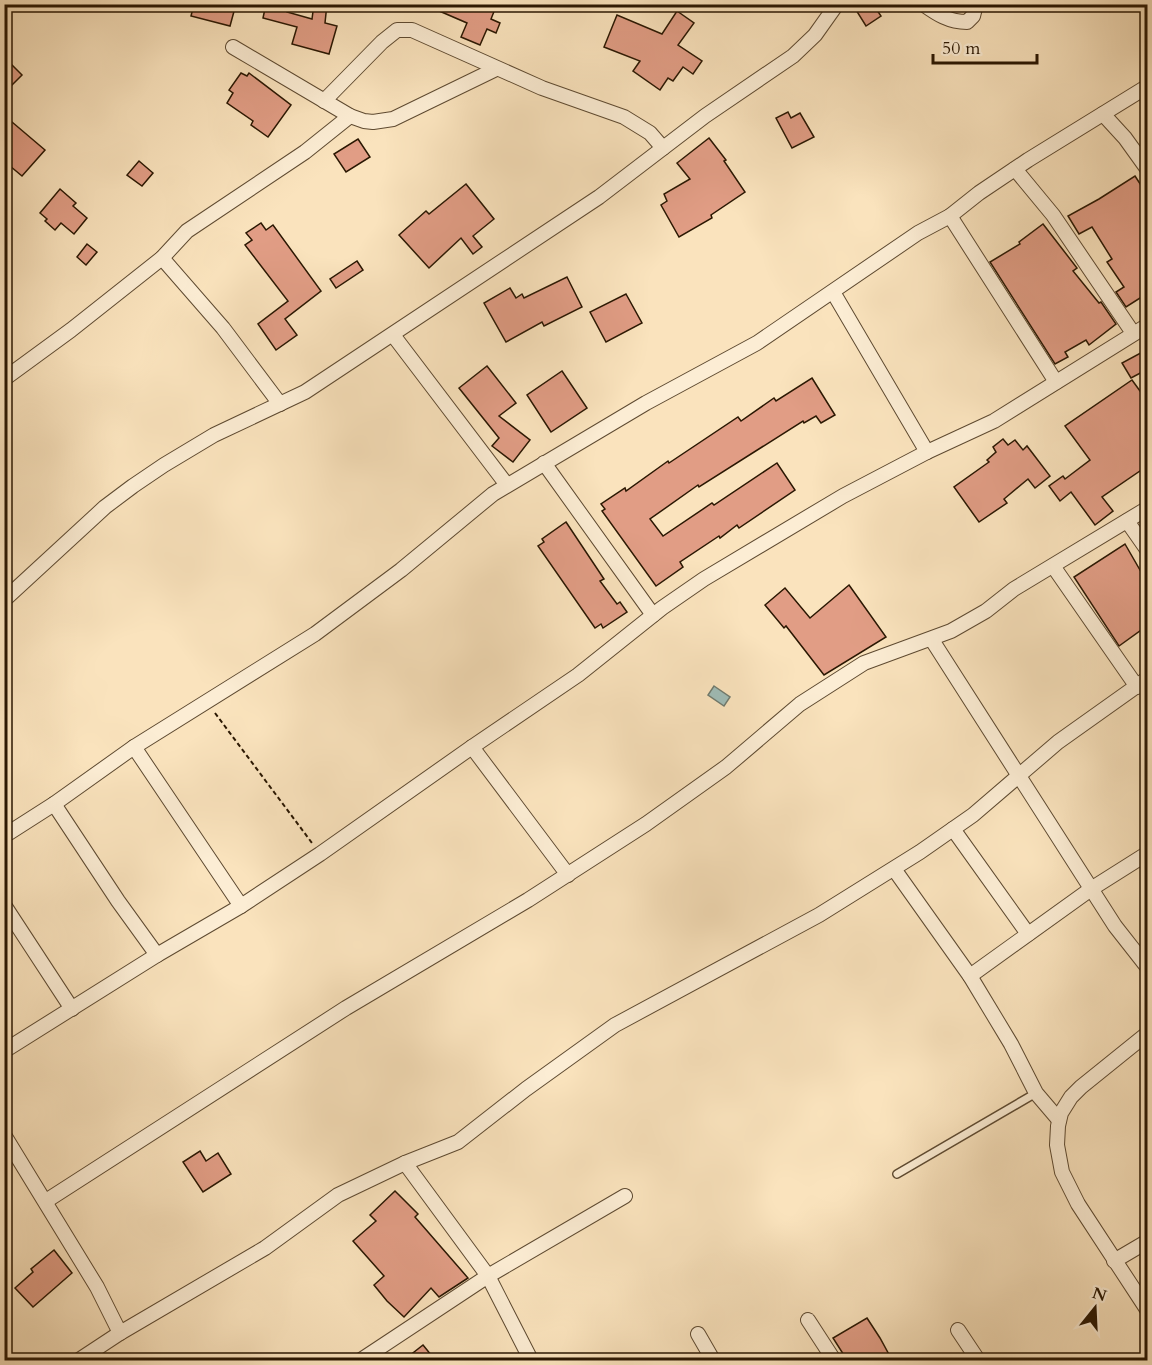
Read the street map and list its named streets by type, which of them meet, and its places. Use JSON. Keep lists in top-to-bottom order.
{
  "scale_bar": "50 m",
  "north": "top"
}
